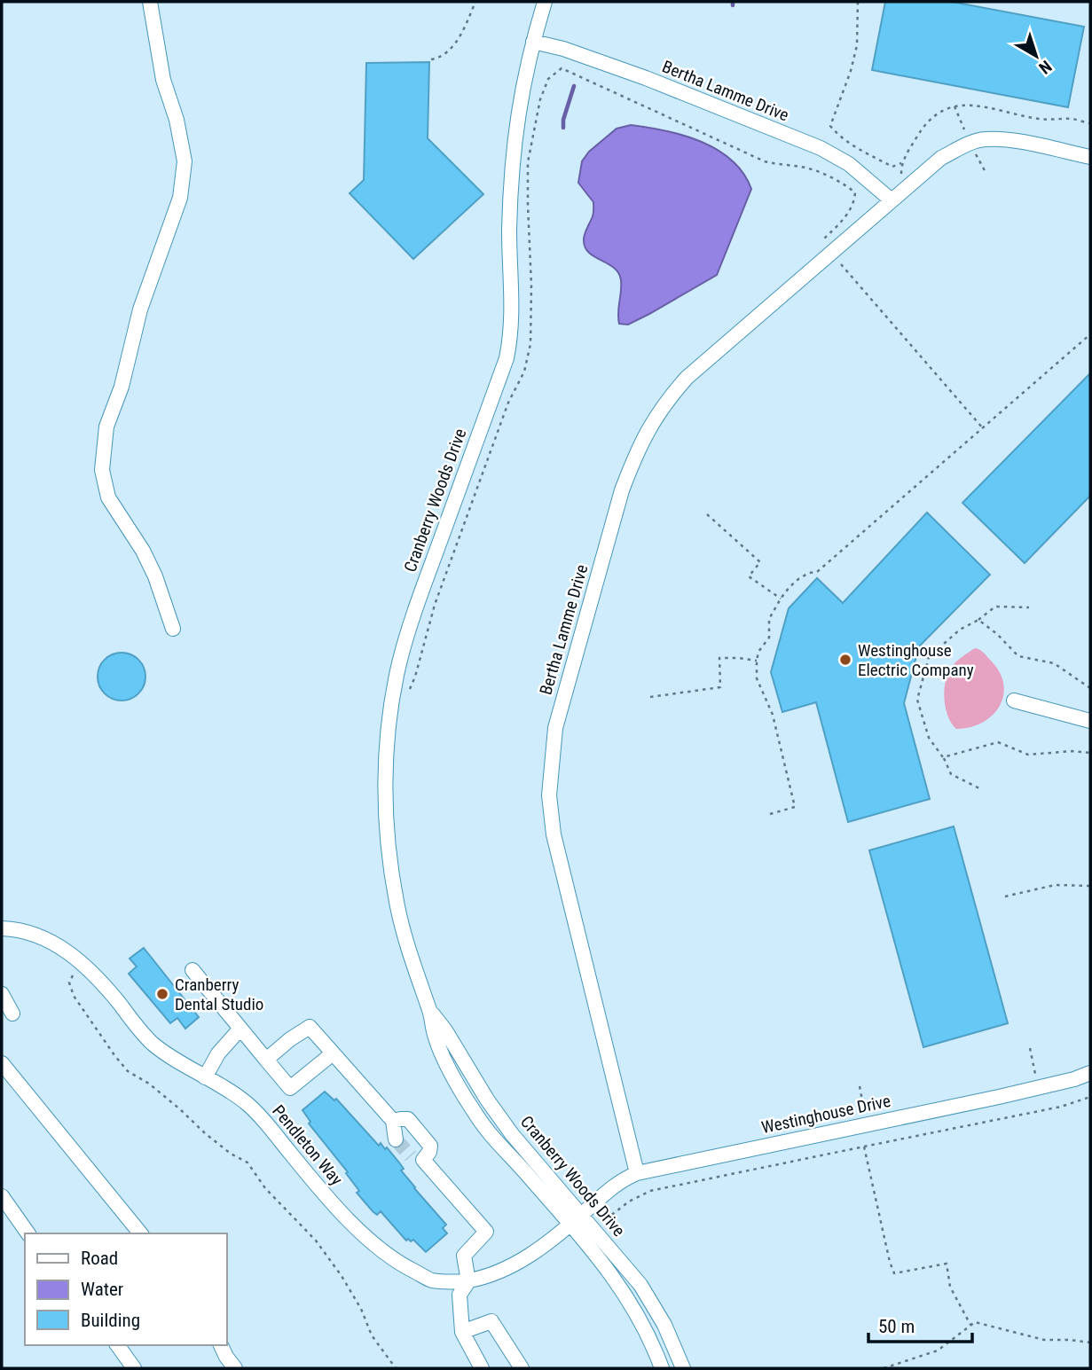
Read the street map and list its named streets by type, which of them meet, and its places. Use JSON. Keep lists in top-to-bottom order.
{
  "streets": {
    "street": [
      "Bertha Lamme Drive",
      "Cranberry Woods Drive",
      "Westinghouse Drive",
      "Pendleton Way"
    ]
  },
  "crossings": [
    ["Bertha Lamme Drive", "Cranberry Woods Drive"],
    ["Bertha Lamme Drive", "Westinghouse Drive"],
    ["Cranberry Woods Drive", "Westinghouse Drive"],
    ["Cranberry Woods Drive", "Pendleton Way"],
    ["Westinghouse Drive", "Pendleton Way"]
  ],
  "places": ["Westinghouse Electric Company", "Cranberry Dental Studio"],
  "legend": ["Road", "Water", "Building"],
  "scale_bar": "50 m",
  "north": "bottom right"
}
